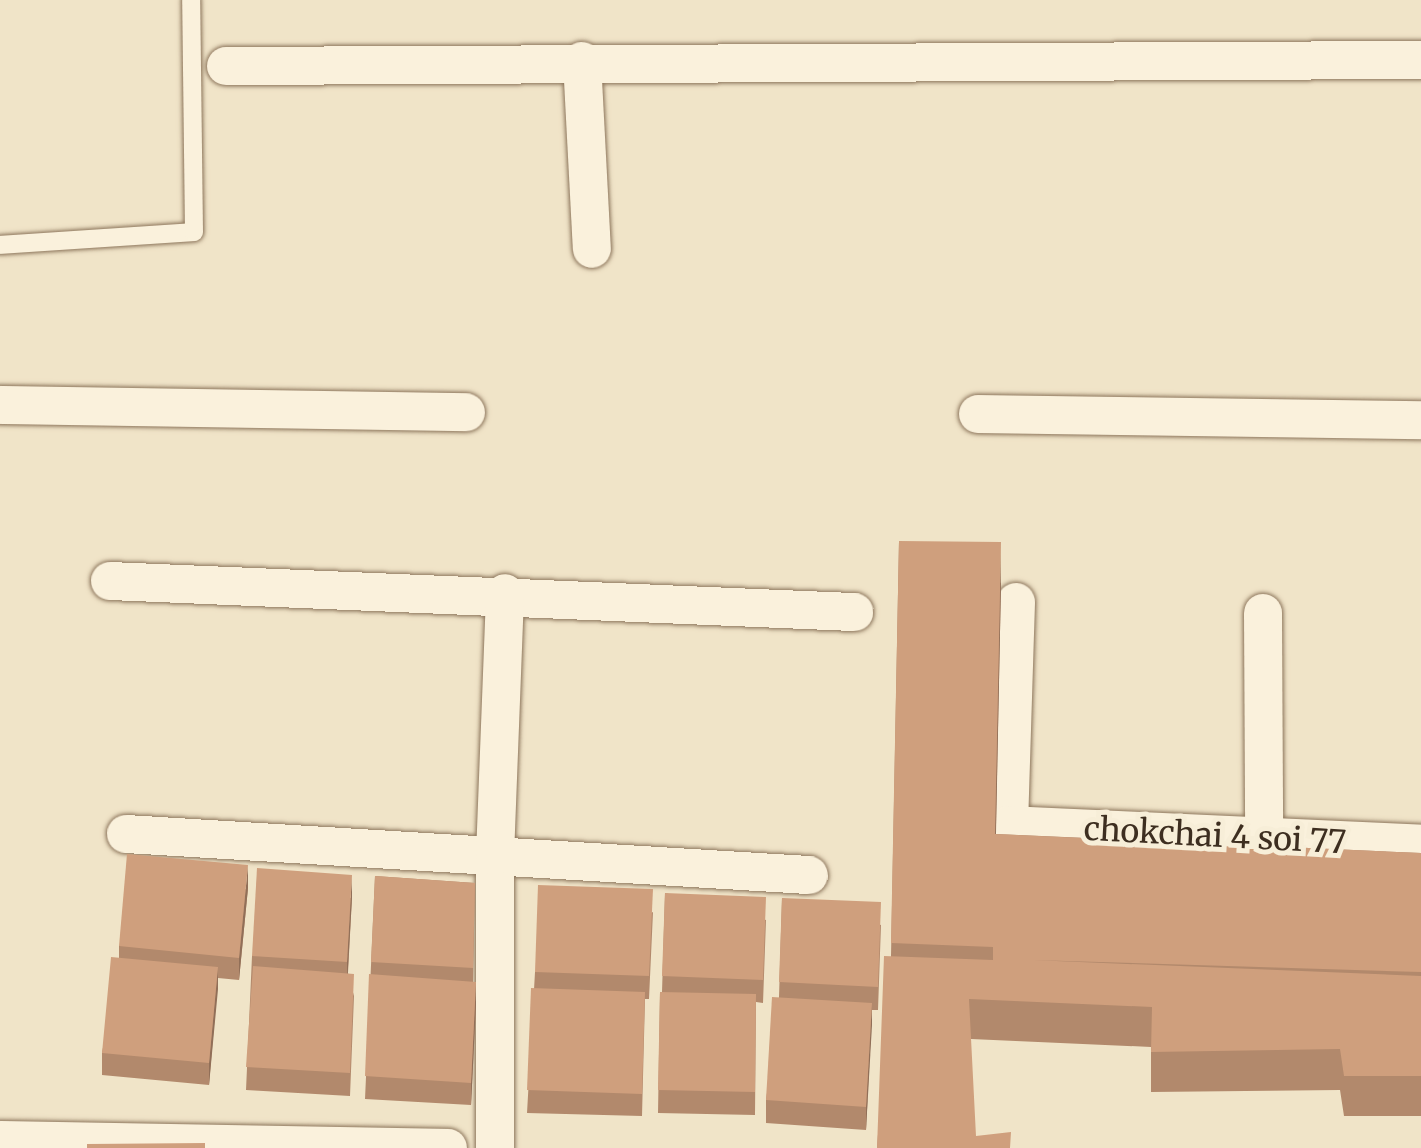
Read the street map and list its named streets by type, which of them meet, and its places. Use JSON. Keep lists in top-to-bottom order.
{
  "streets": {
    "street": ["chokchai 4 soi 77"]
  }
}
